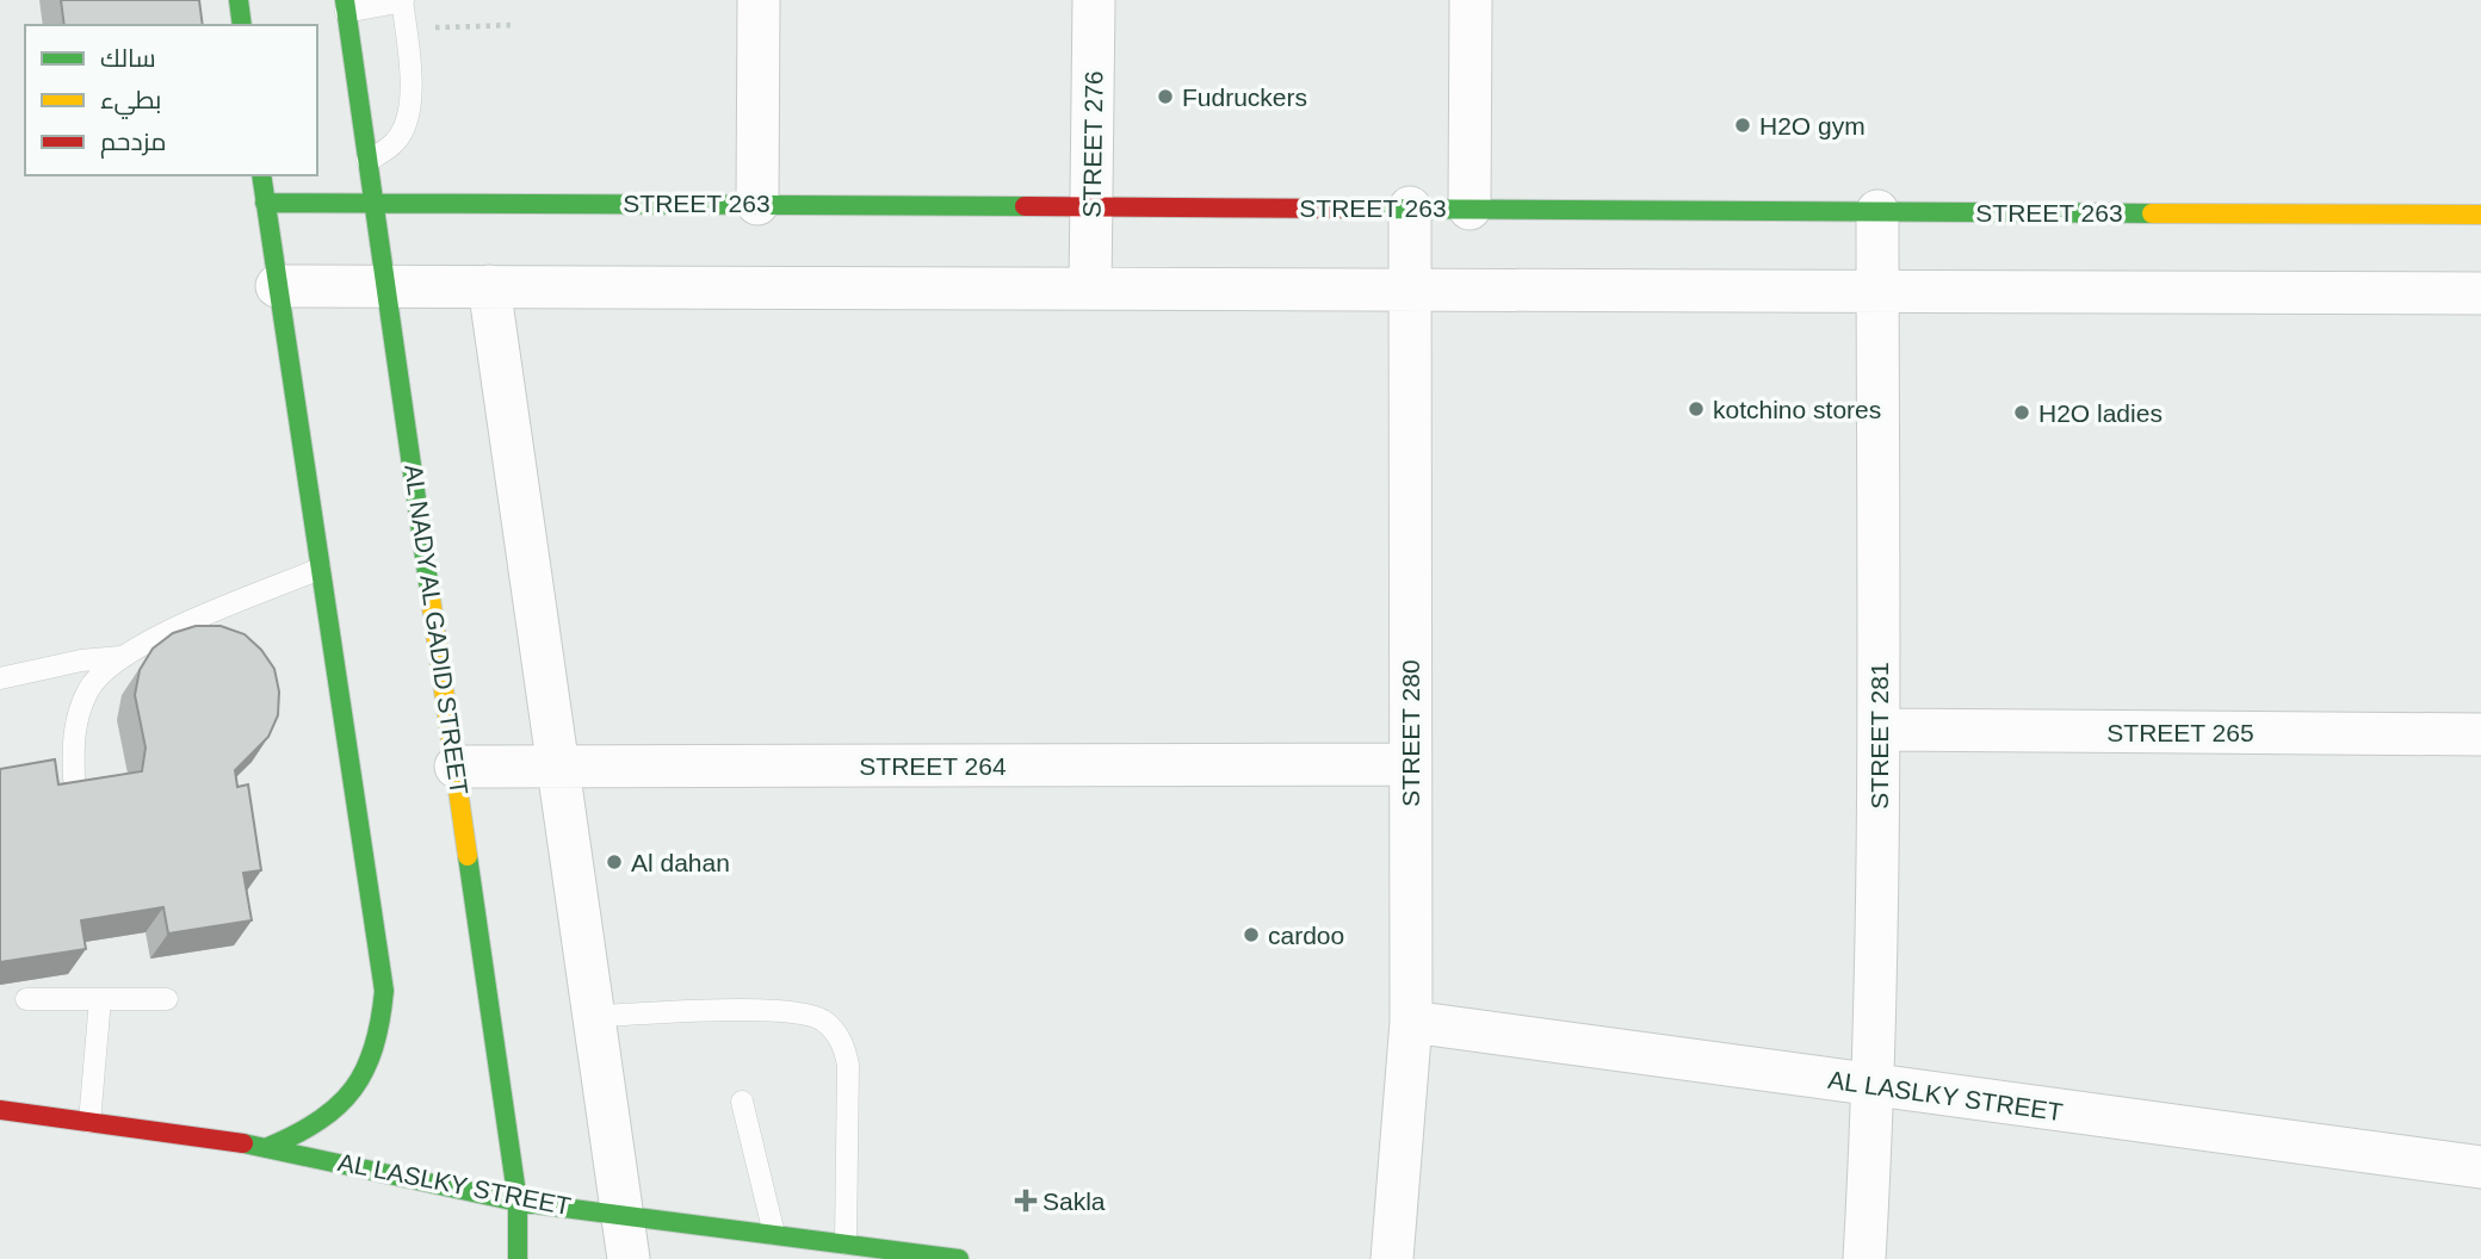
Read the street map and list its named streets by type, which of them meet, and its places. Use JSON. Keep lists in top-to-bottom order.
{
  "streets": {
    "street": [
      "STREET 276",
      "STREET 263",
      "AL NADY AL GADID STREET",
      "STREET 265",
      "STREET 280",
      "STREET 281",
      "STREET 264",
      "AL LASLKY STREET"
    ]
  },
  "crossings": [
    ["STREET 276", "STREET 263"],
    ["STREET 263", "AL NADY AL GADID STREET"],
    ["STREET 263", "STREET 280"],
    ["STREET 263", "STREET 281"],
    ["AL NADY AL GADID STREET", "STREET 264"],
    ["AL NADY AL GADID STREET", "AL LASLKY STREET"],
    ["STREET 265", "STREET 281"],
    ["STREET 280", "STREET 264"],
    ["STREET 280", "AL LASLKY STREET"],
    ["STREET 281", "AL LASLKY STREET"]
  ],
  "places": {
    "other": [
      "Fudruckers",
      "H2O gym",
      "kotchino stores",
      "H2O ladies",
      "Al dahan",
      "cardoo"
    ],
    "health": ["Sakla"]
  },
  "legend": ["سالك", "بطيء", "مزدحم"]
}
